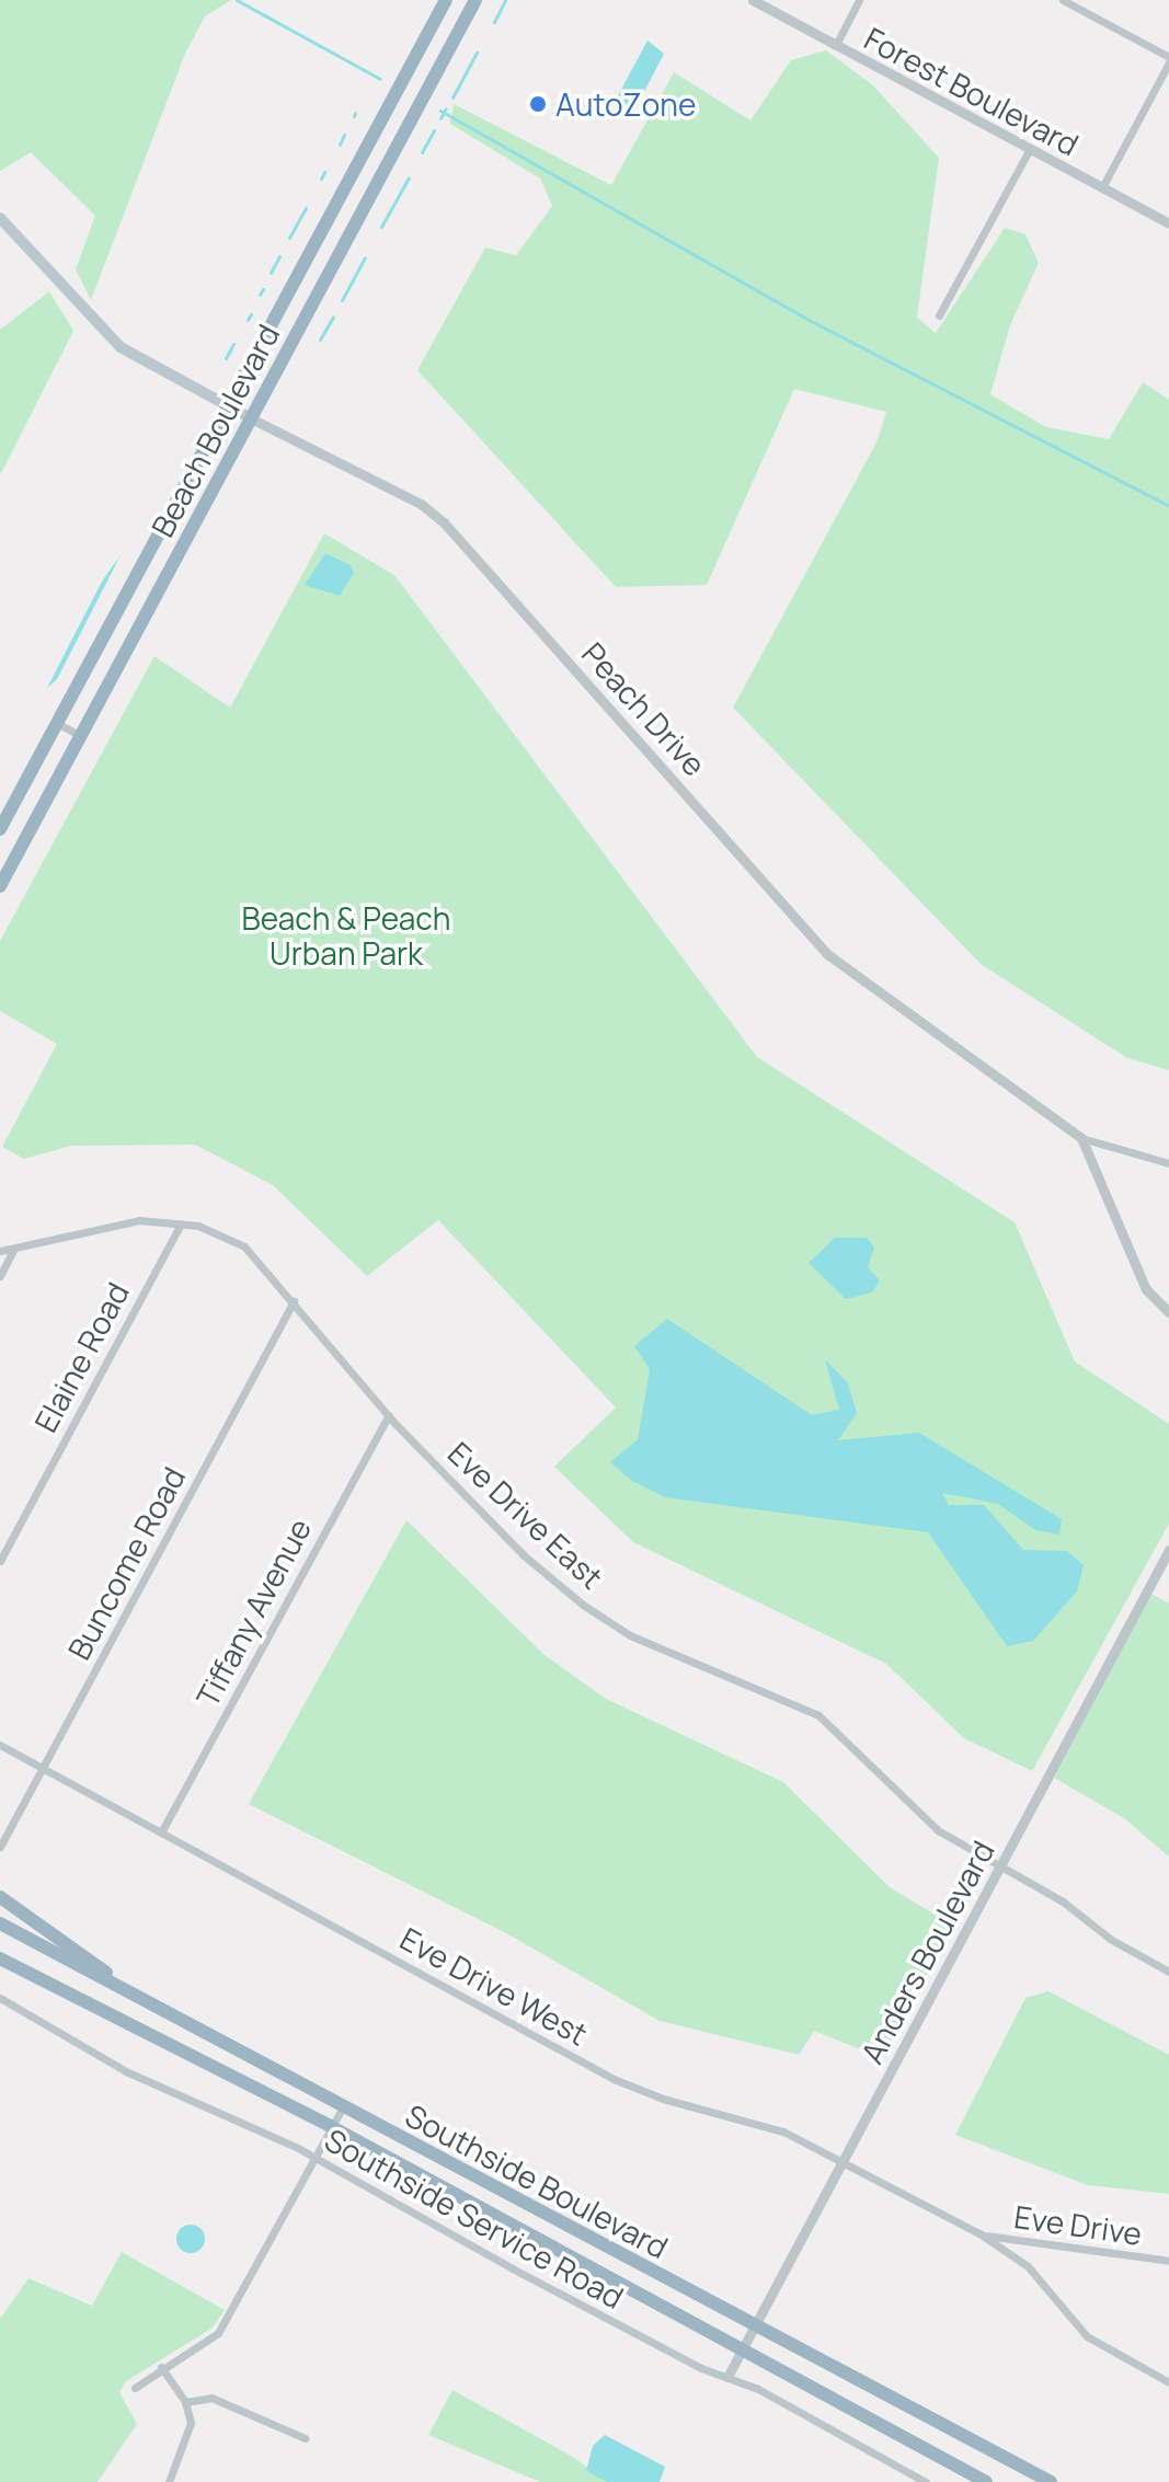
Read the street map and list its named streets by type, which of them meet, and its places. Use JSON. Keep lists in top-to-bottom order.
{
  "streets": {
    "highway": ["Beach Boulevard", "Southside Boulevard"],
    "main road": ["Peach Drive"],
    "street": [
      "Forest Boulevard",
      "Elaine Road",
      "Eve Drive East",
      "Buncome Road",
      "Tiffany Avenue",
      "Anders Boulevard",
      "Eve Drive West",
      "Southside Service Road",
      "Eve Drive"
    ]
  },
  "crossings": [
    ["Beach Boulevard", "Peach Drive"],
    ["Elaine Road", "Eve Drive East"],
    ["Eve Drive East", "Buncome Road"],
    ["Eve Drive East", "Tiffany Avenue"],
    ["Eve Drive East", "Anders Boulevard"],
    ["Buncome Road", "Eve Drive West"],
    ["Tiffany Avenue", "Eve Drive West"],
    ["Anders Boulevard", "Eve Drive West"],
    ["Anders Boulevard", "Southside Boulevard"],
    ["Anders Boulevard", "Southside Service Road"],
    ["Eve Drive West", "Eve Drive"]
  ],
  "parks": ["Beach & Peach Urban Park"],
  "places": ["AutoZone"]
}
